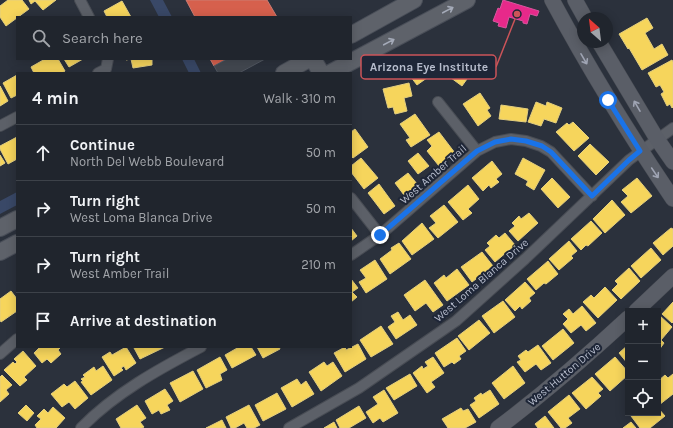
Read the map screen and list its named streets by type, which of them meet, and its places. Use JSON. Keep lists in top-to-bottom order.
{
  "streets": {
    "street": ["West Amber Trail", "West Loma Blanca Drive", "West Hutton Drive"]
  },
  "crossings": [
    ["West Amber Trail", "West Loma Blanca Drive"]
  ],
  "places": ["Arizona Eye Institute"],
  "north": "top left",
  "page": {
    "search": "Search here",
    "heading": ["4 min", "Walk · 310 m"],
    "list": [
      ["Continue", "North Del Webb Boulevard", "50 m"],
      ["Turn right", "West Loma Blanca Drive", "50 m"],
      ["Turn right", "West Amber Trail", "210 m"],
      "Arrive at destination"
    ],
    "map_buttons": ["+", "−"]
  }
}
